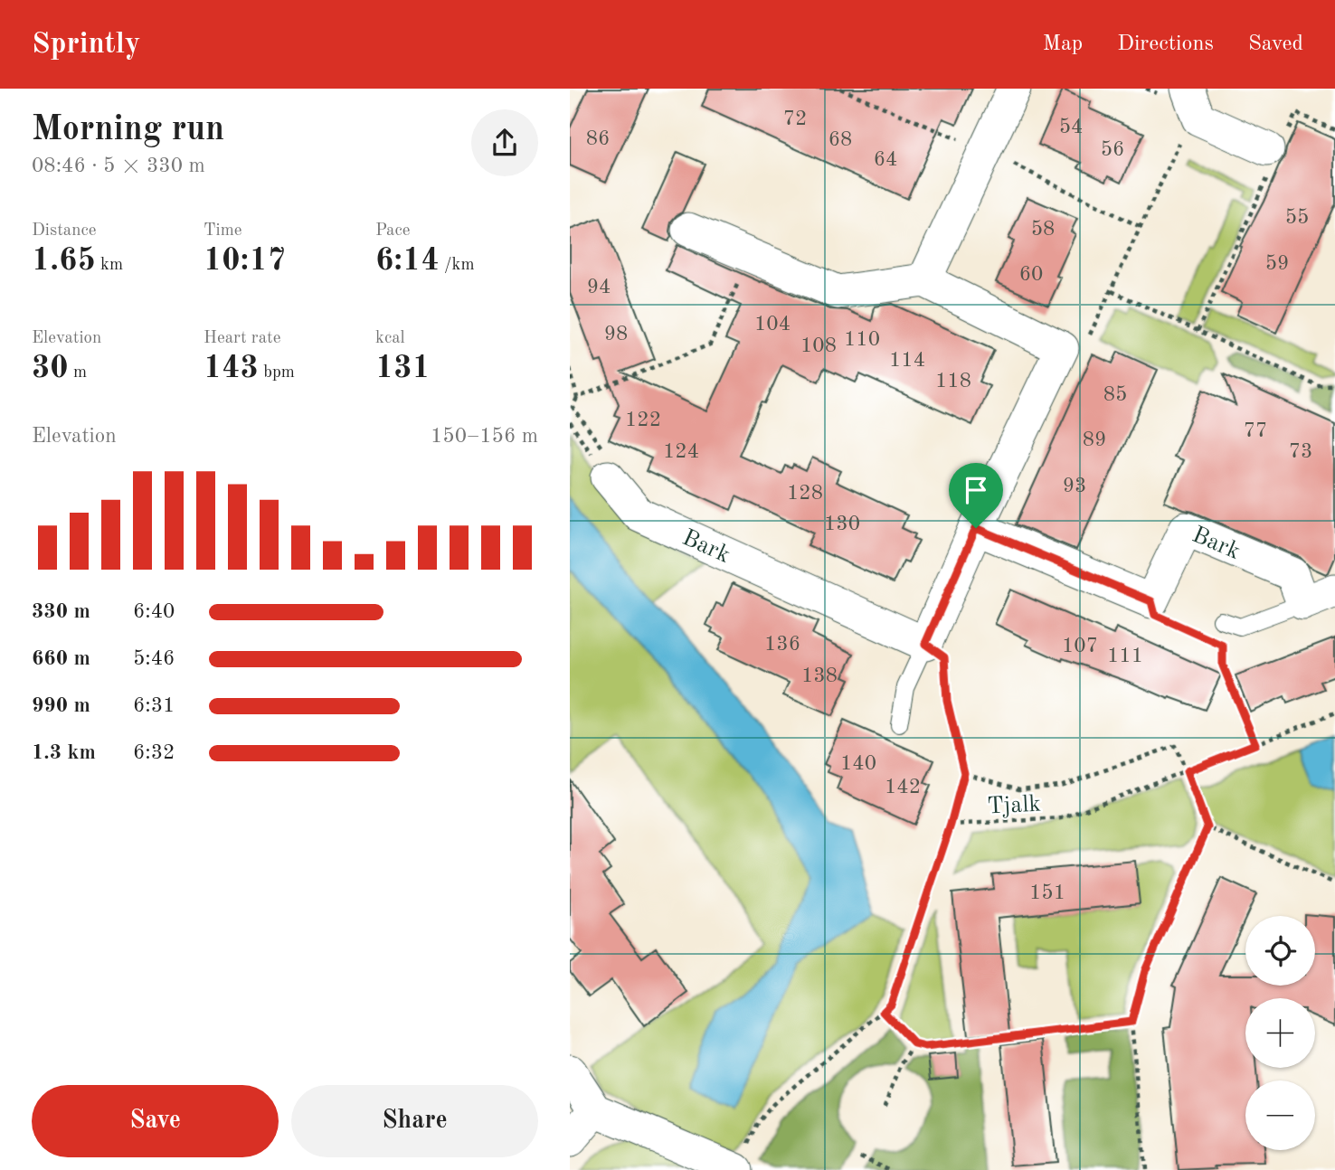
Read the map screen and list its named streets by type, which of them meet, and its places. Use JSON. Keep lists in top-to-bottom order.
{
  "streets": {
    "street": ["Bark"],
    "path": ["Tjalk"]
  },
  "house_numbers": [
    "72",
    "54",
    "86",
    "68",
    "56",
    "64",
    "55",
    "58",
    "59",
    "60",
    "94",
    "104",
    "98",
    "110",
    "108",
    "114",
    "118",
    "85",
    "122",
    "77",
    "89",
    "124",
    "73",
    "93",
    "128",
    "130",
    "136",
    "107",
    "111",
    "138",
    "140",
    "142",
    "151"
  ],
  "page": {
    "header": "Sprintly",
    "nav": ["Map", "Directions", "Saved"],
    "heading": ["Morning run", "08:46 · 5 × 330 m"],
    "stats": [
      ["Distance", "1.65 km"],
      ["Time", "10:17"],
      ["Pace", "6:14 /km"],
      ["Elevation", "30 m"],
      ["Heart rate", "143 bpm"],
      ["kcal", "131"]
    ],
    "chart": ["Elevation", "150–156 m"],
    "list": [
      {
        "name": "330 m",
        "note": "6:40"
      },
      {
        "name": "660 m",
        "note": "5:46"
      },
      {
        "name": "990 m",
        "note": "6:31"
      },
      {
        "name": "1.3 km",
        "note": "6:32"
      }
    ],
    "map_buttons": ["+", "−"],
    "buttons": ["Save", "Share"]
  }
}
